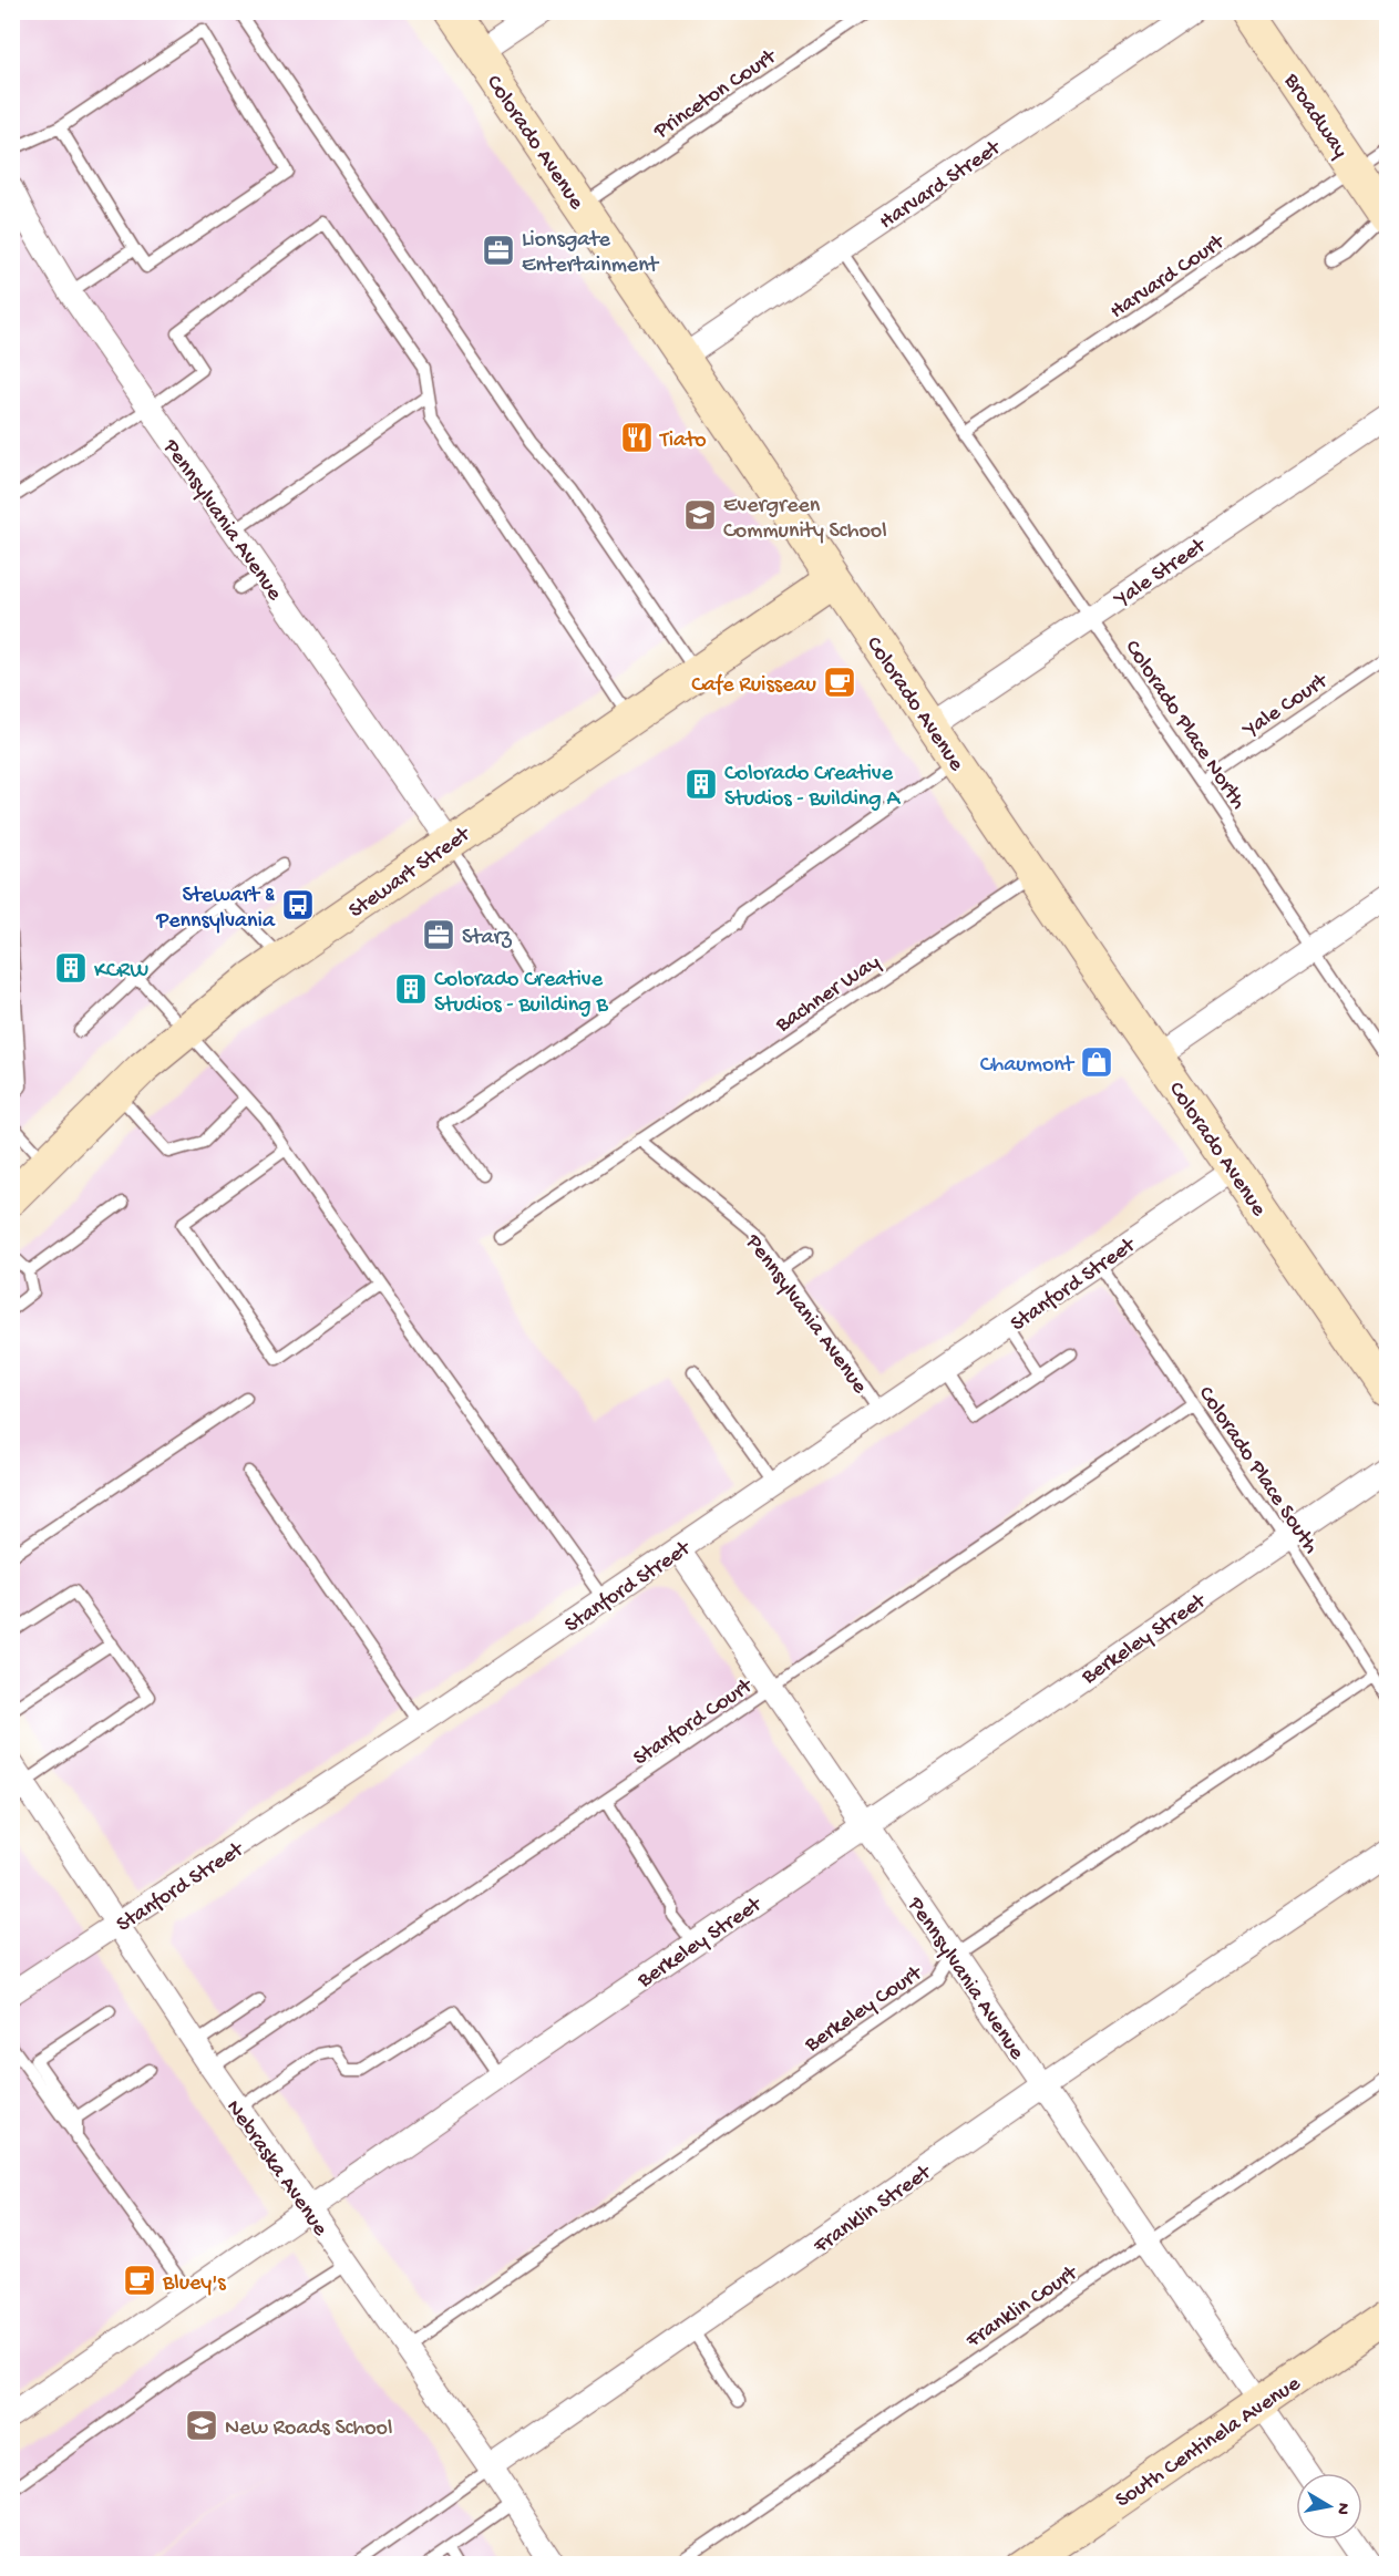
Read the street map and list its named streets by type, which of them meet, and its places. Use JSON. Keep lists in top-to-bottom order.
{
  "streets": {
    "street": [
      "Broadway",
      "Colorado Avenue",
      "Harvard Street",
      "Pennsylvania Avenue",
      "Yale Street",
      "Stewart Street",
      "Stanford Street",
      "Berkeley Street",
      "Nebraska Avenue",
      "Franklin Street",
      "South Centinela Avenue"
    ],
    "lane": [
      "Princeton Court",
      "Harvard Court",
      "Yale Court",
      "Colorado Place North",
      "Bachner Way",
      "Colorado Place South",
      "Stanford Court",
      "Berkeley Court",
      "Franklin Court"
    ]
  },
  "crossings": [
    ["Princeton Court", "Colorado Avenue"],
    ["Broadway", "Harvard Court"],
    ["Colorado Avenue", "Harvard Street"],
    ["Colorado Avenue", "Yale Street"],
    ["Colorado Avenue", "Stewart Street"],
    ["Colorado Avenue", "Bachner Way"],
    ["Colorado Avenue", "Stanford Street"],
    ["Harvard Street", "Colorado Place North"],
    ["Harvard Court", "Colorado Place North"],
    ["Pennsylvania Avenue", "Stewart Street"],
    ["Pennsylvania Avenue", "Bachner Way"],
    ["Pennsylvania Avenue", "Stanford Street"],
    ["Pennsylvania Avenue", "Berkeley Street"],
    ["Pennsylvania Avenue", "Stanford Court"],
    ["Pennsylvania Avenue", "Berkeley Court"],
    ["Pennsylvania Avenue", "Franklin Street"],
    ["Pennsylvania Avenue", "Franklin Court"],
    ["Pennsylvania Avenue", "South Centinela Avenue"],
    ["Yale Street", "Colorado Place North"],
    ["Yale Court", "Colorado Place North"],
    ["Stanford Street", "Colorado Place South"],
    ["Stanford Street", "Nebraska Avenue"],
    ["Colorado Place South", "Berkeley Street"],
    ["Colorado Place South", "Stanford Court"],
    ["Colorado Place South", "Berkeley Court"],
    ["Berkeley Street", "Nebraska Avenue"],
    ["Stanford Court", "Nebraska Avenue"],
    ["Berkeley Court", "Nebraska Avenue"],
    ["Nebraska Avenue", "Franklin Street"]
  ],
  "places": {
    "office": ["Lionsgate Entertainment", "Starz"],
    "restaurant": ["Tiato"],
    "school or university": ["Evergreen Community School", "New Roads School"],
    "cafe": ["Cafe Ruisseau", "Bluey's"],
    "building": ["Colorado Creative Studios - Building A", "KCRW", "Colorado Creative Studios - Building B"],
    "bus stop": ["Stewart & Pennsylvania"],
    "shop": ["Chaumont"]
  },
  "north": "right"
}
